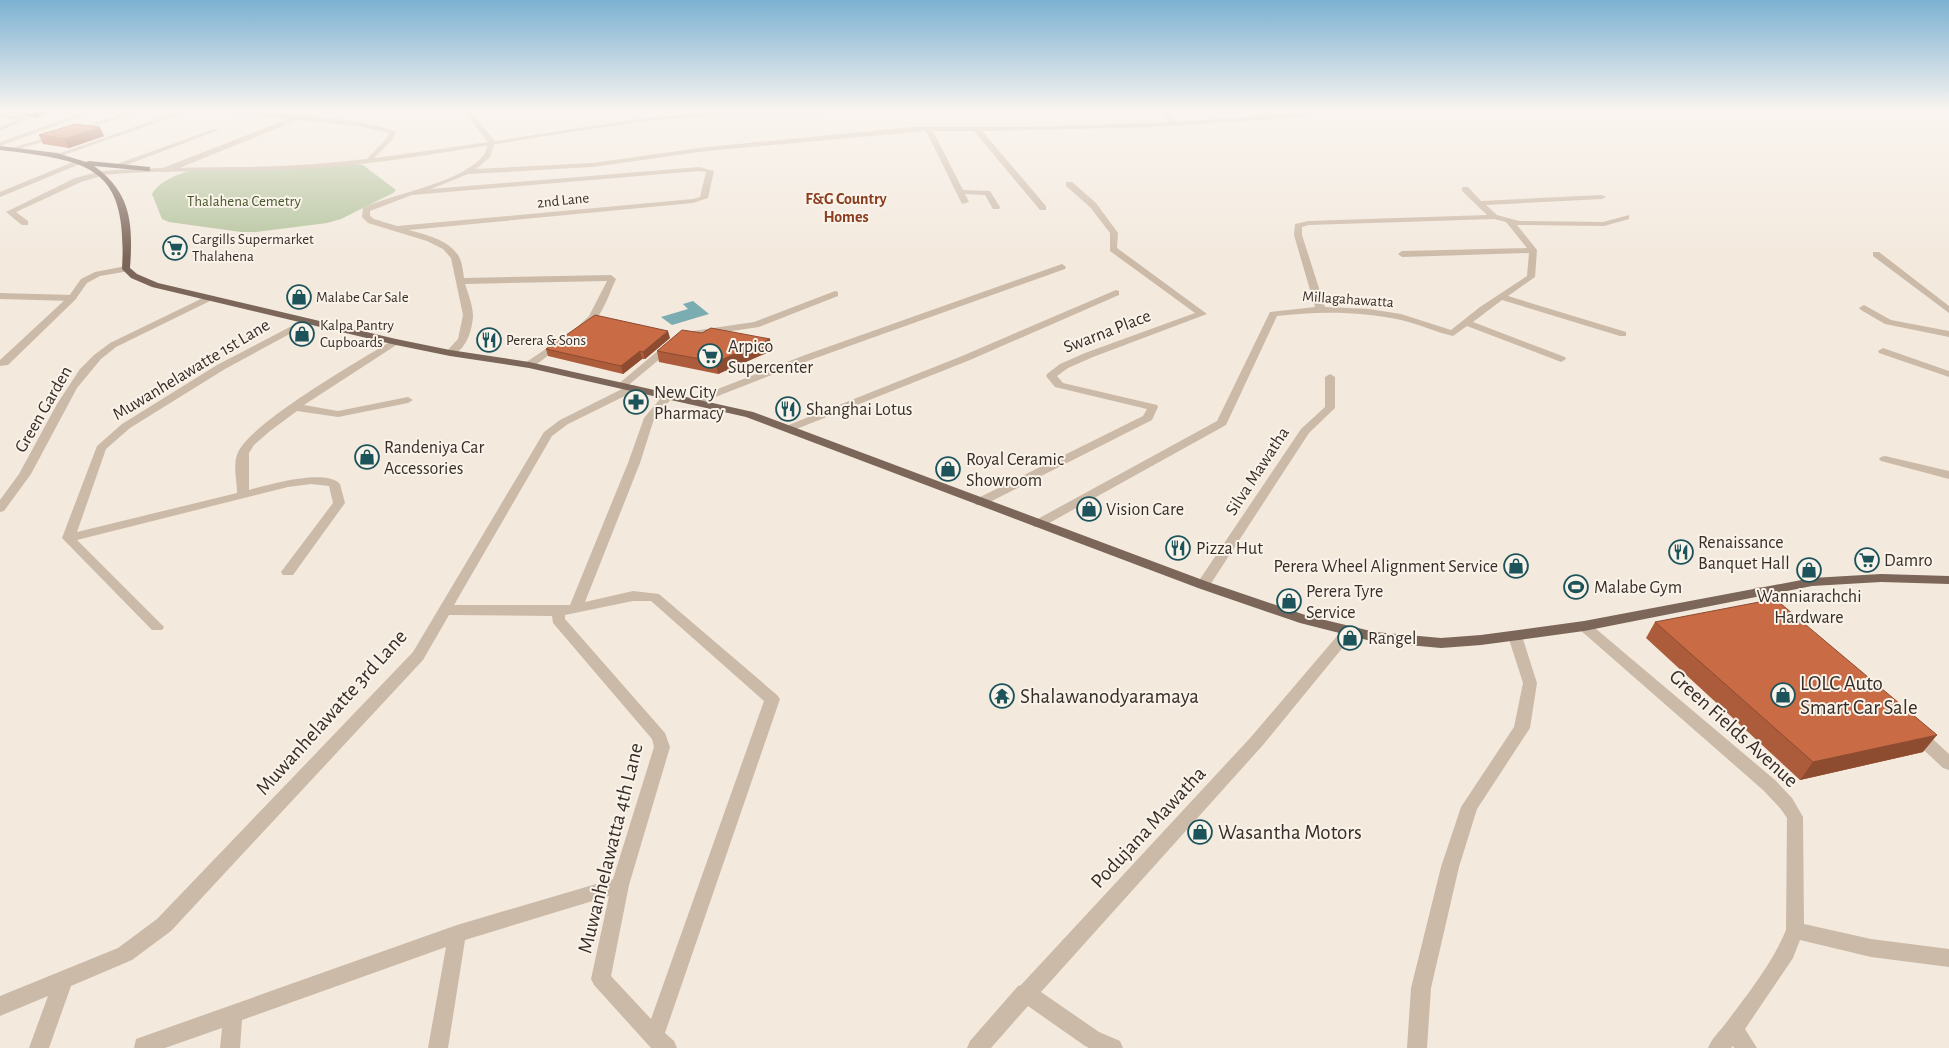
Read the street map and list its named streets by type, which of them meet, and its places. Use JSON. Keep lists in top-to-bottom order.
{
  "streets": {
    "street": [
      "2nd Lane",
      "Millagahawatta",
      "Swarna Place",
      "Muwanhelawatte 1st Lane",
      "Green Garden",
      "Silva Mawatha",
      "Muwanhelawatte 3rd Lane",
      "Green Fields Avenue",
      "Podujana Mawatha",
      "Muwanhelawatta 4th Lane"
    ]
  },
  "districts": ["F&G Country Homes"],
  "parks": ["Thalahena Cemetry"],
  "places": {
    "supermarket": ["Cargills Supermarket Thalahena", "Arpico Supercenter", "Damro"],
    "shop": [
      "Malabe Car Sale",
      "Kalpa Pantry Cupboards",
      "Randeniya Car Accessories",
      "Royal Ceramic Showroom",
      "Vision Care",
      "Perera Wheel Alignment Service",
      "Wanniarachchi Hardware",
      "Perera Tyre Service",
      "Rangel",
      "LOLC Auto Smart Car Sale",
      "Wasantha Motors"
    ],
    "restaurant": [
      "Perera & Sons",
      "Shanghai Lotus",
      "Pizza Hut",
      "Renaissance Banquet Hall"
    ],
    "pharmacy": ["New City Pharmacy"],
    "sports": ["Malabe Gym"],
    "temple": ["Shalawanodyaramaya"]
  }
}
